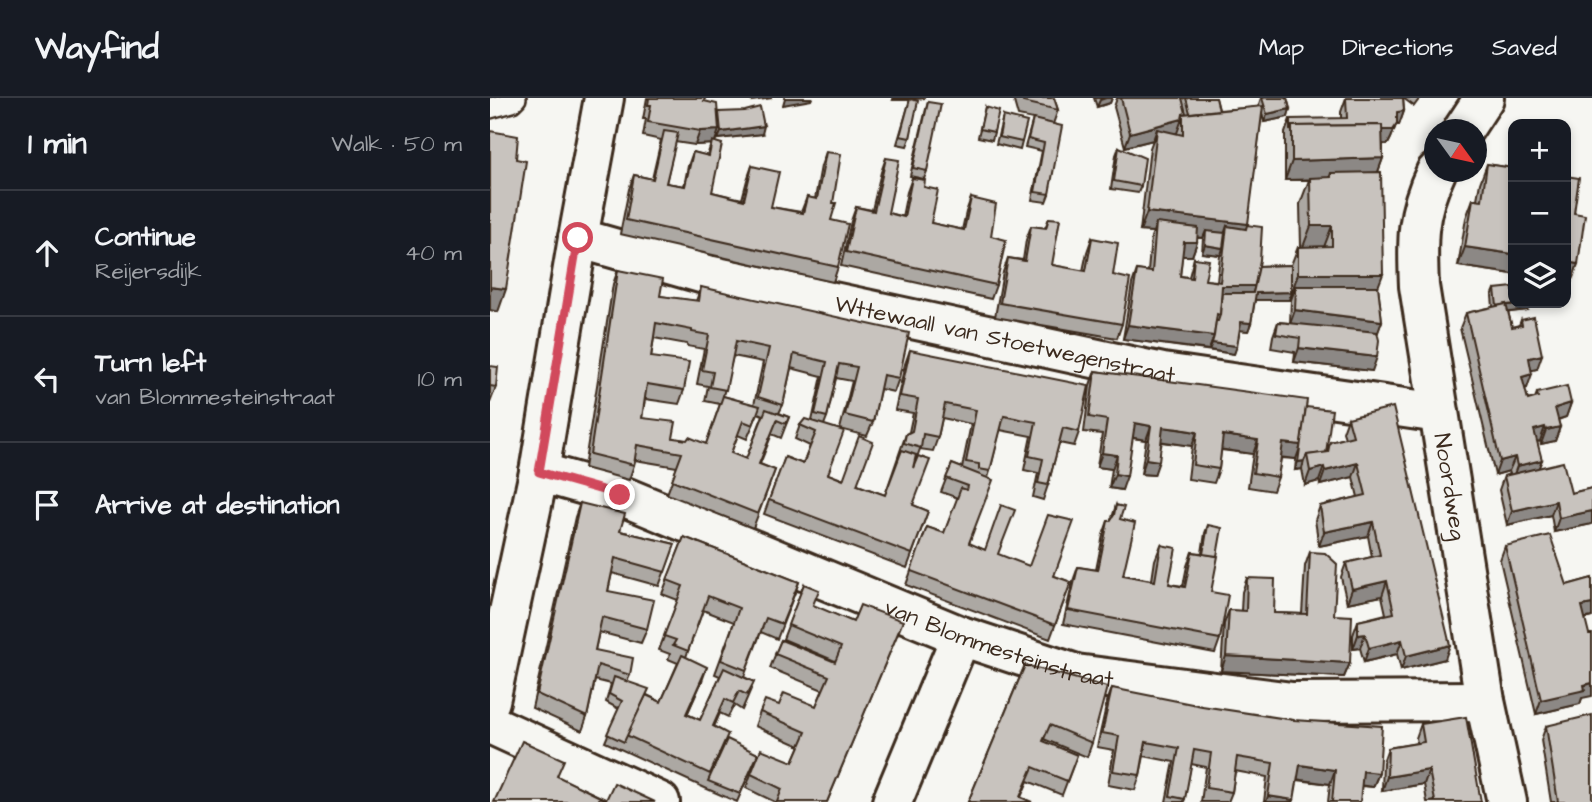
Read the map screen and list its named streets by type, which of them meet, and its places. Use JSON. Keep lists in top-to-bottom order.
{
  "streets": {
    "street": ["Wttewaall van Stoetwegenstraat", "Noordweg", "van Blommesteinstraat"]
  },
  "crossings": [
    ["Wttewaall van Stoetwegenstraat", "Noordweg"],
    ["Noordweg", "van Blommesteinstraat"]
  ],
  "north": "bottom right",
  "page": {
    "header": "Wayfind",
    "nav": ["Map", "Directions", "Saved"],
    "heading": ["1 min", "Walk · 50 m"],
    "map_buttons": ["+", "−"],
    "list": [
      ["Continue", "Reijersdijk", "40 m"],
      ["Turn left", "van Blommesteinstraat", "10 m"],
      "Arrive at destination"
    ]
  }
}
